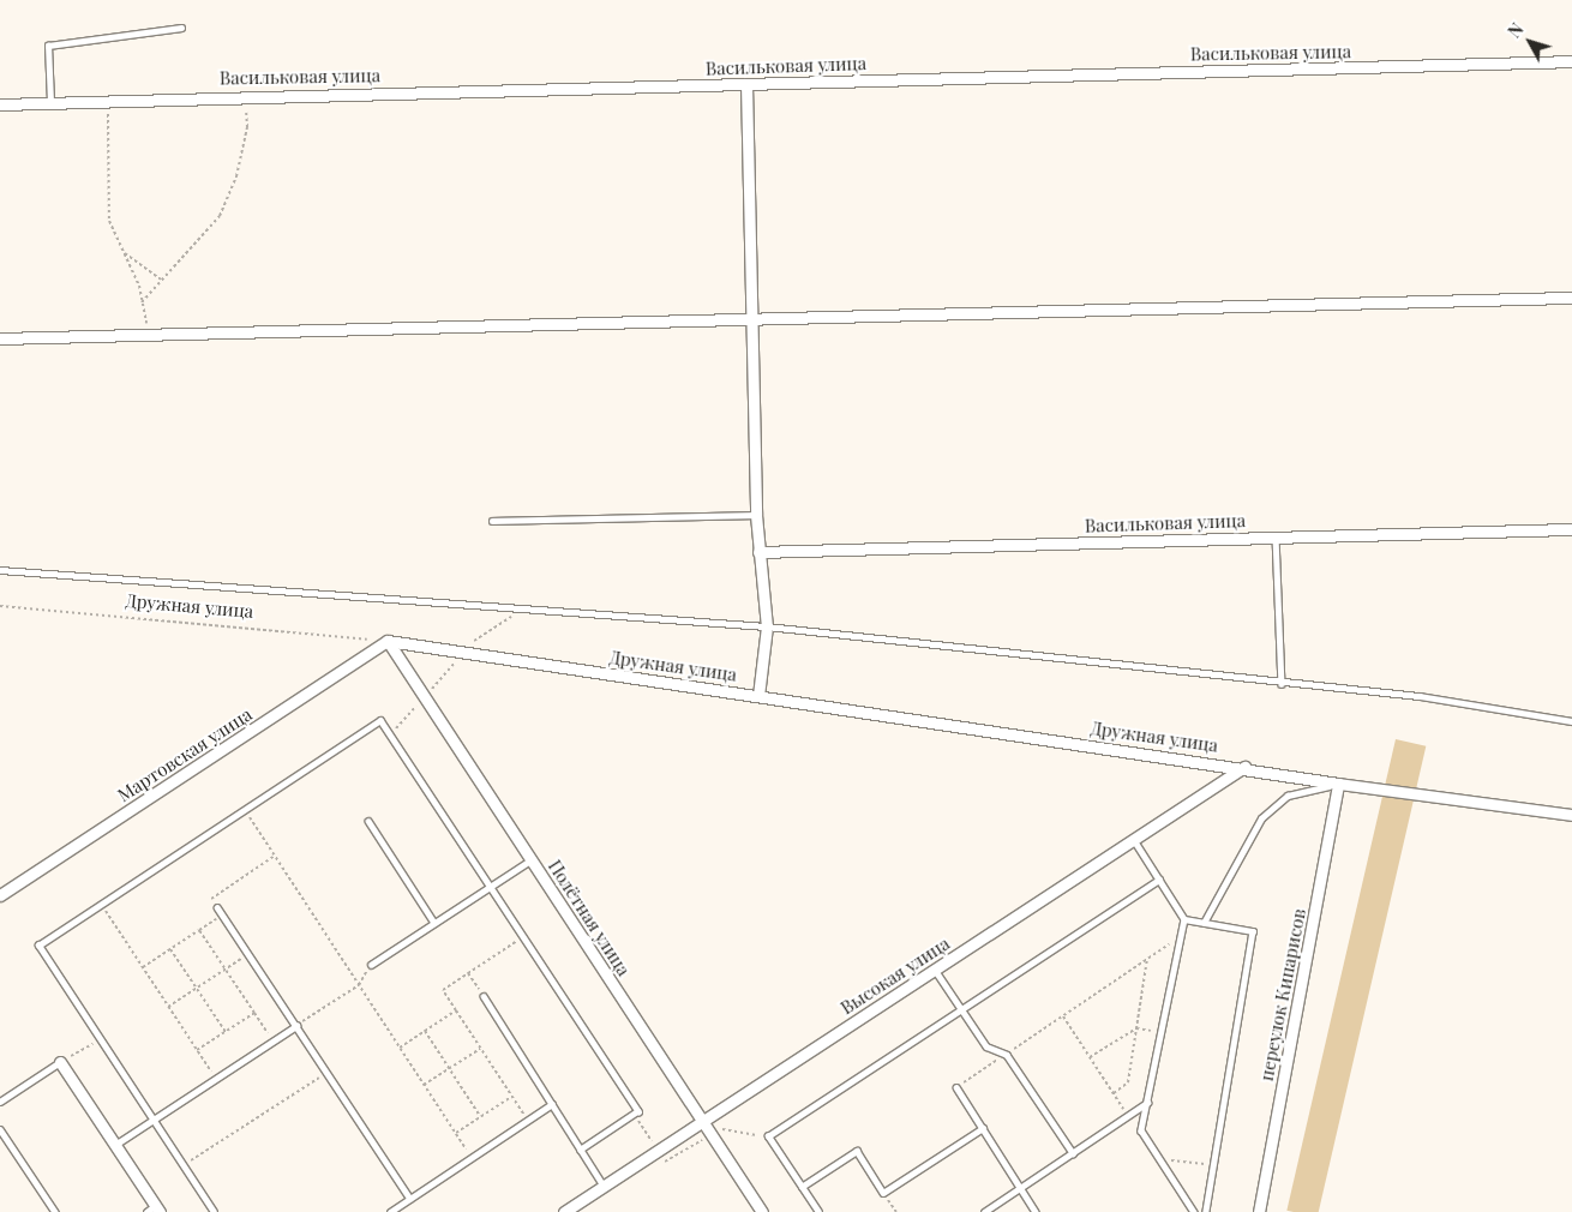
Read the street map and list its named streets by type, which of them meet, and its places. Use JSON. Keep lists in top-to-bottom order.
{
  "streets": {
    "street": [
      "Васильковая улица",
      "Дружная улица",
      "Мартовская улица",
      "Полётная улица",
      "Высокая улица",
      "переулок Кипарисов"
    ]
  },
  "crossings": [
    ["Дружная улица", "Мартовская улица"],
    ["Дружная улица", "Полётная улица"],
    ["Дружная улица", "Высокая улица"],
    ["Дружная улица", "переулок Кипарисов"],
    ["Мартовская улица", "Полётная улица"],
    ["Полётная улица", "Высокая улица"]
  ],
  "north": "top left"
}
